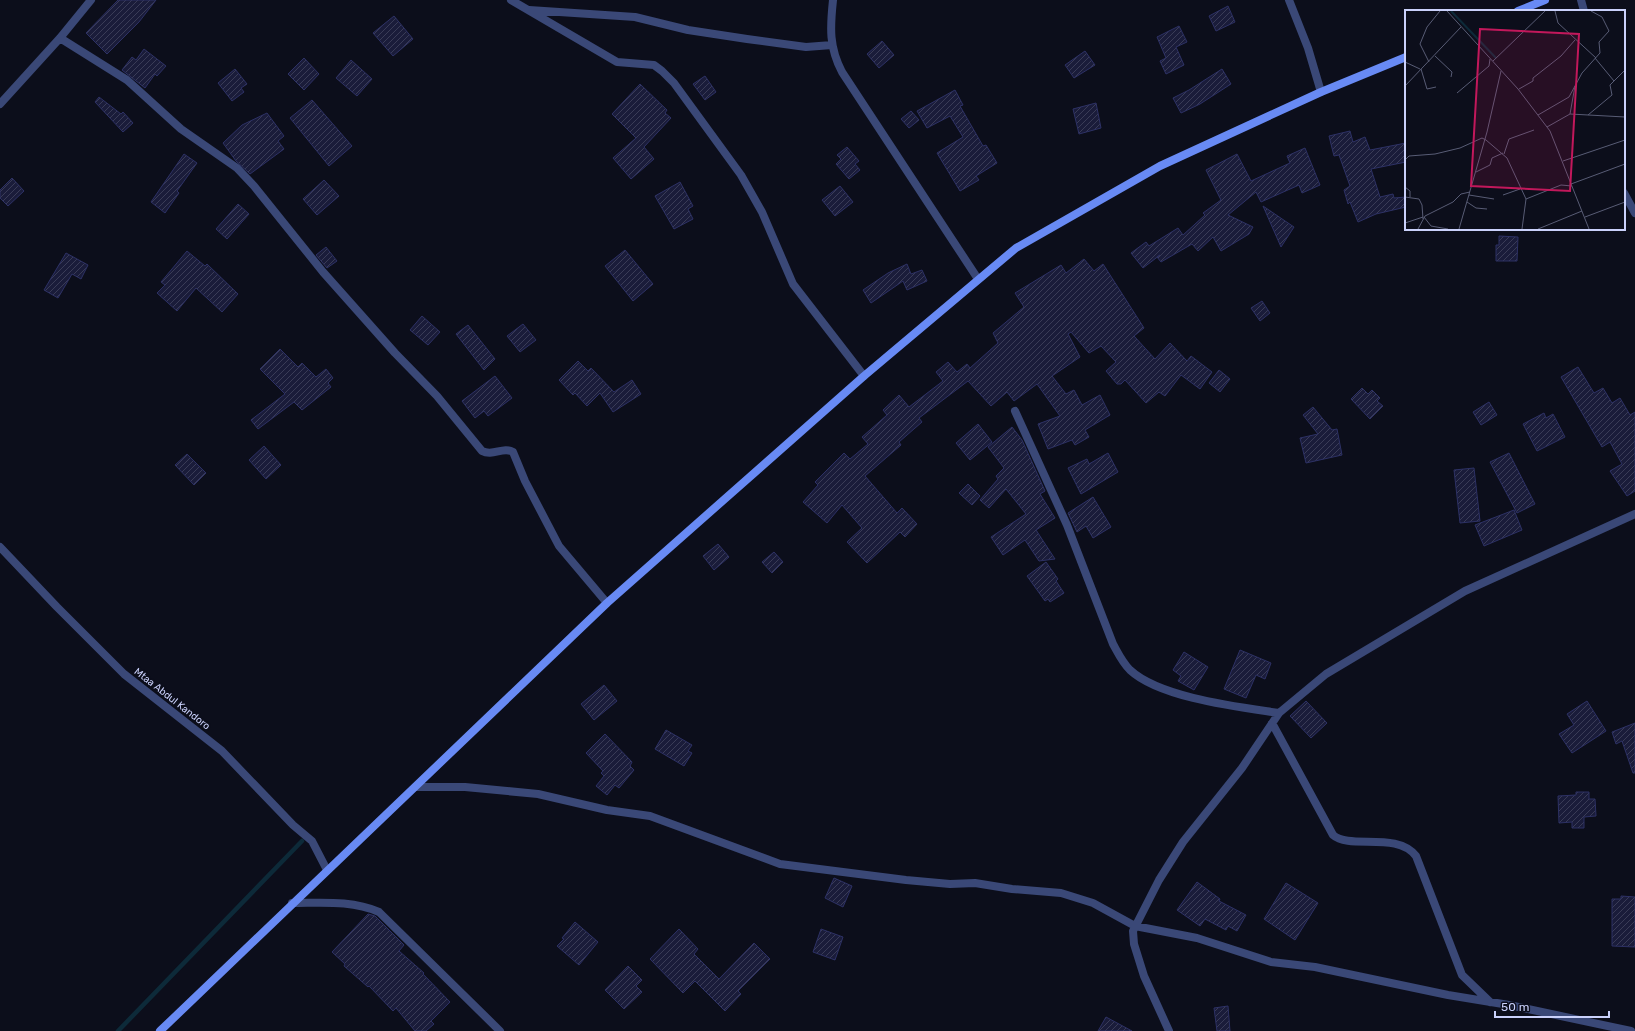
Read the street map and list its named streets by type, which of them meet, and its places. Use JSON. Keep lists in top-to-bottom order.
{
  "streets": {
    "street": ["Mtaa Abdul Kandoro"]
  },
  "scale_bar": "50 m"
}
